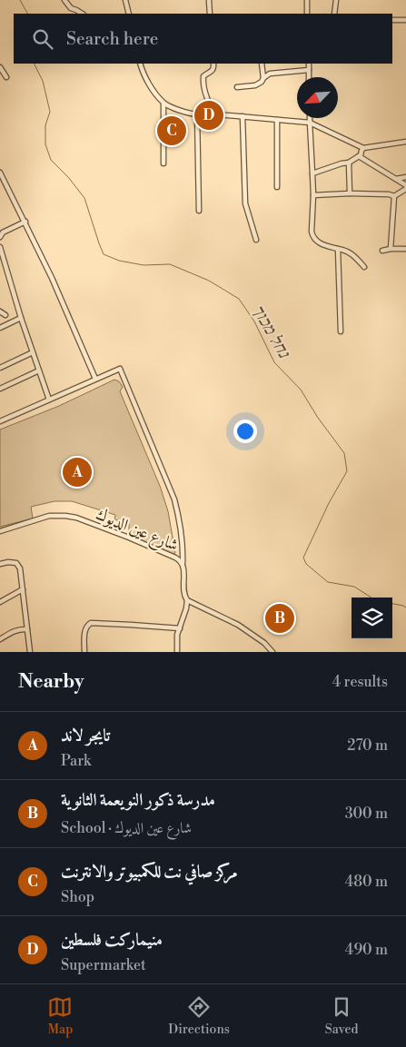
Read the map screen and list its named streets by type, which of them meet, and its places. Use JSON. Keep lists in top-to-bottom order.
{
  "streets": {
    "street": ["شارع عين الديوك"]
  },
  "water": ["נחל מכוך"],
  "north": "bottom left",
  "page": {
    "search": "Search here",
    "pins": [
      "D",
      "C",
      "A",
      "B"
    ],
    "heading": ["Nearby", "4 results"],
    "list": [
      {
        "mark": "A",
        "name": "تايجر لاند",
        "note": "Park",
        "value": "270 m"
      },
      {
        "mark": "B",
        "name": "مدرسة ذكور النويعمة الثانوية",
        "note": "School · شارع عين الديوك",
        "value": "300 m"
      },
      {
        "mark": "C",
        "name": "مركز صافي نت للكمبيوتر والانترنت",
        "note": "Shop",
        "value": "480 m"
      },
      {
        "mark": "D",
        "name": "منيماركت فلسطين",
        "note": "Supermarket",
        "value": "490 m"
      }
    ],
    "nav": ["Map", "Directions", "Saved"]
  }
}
